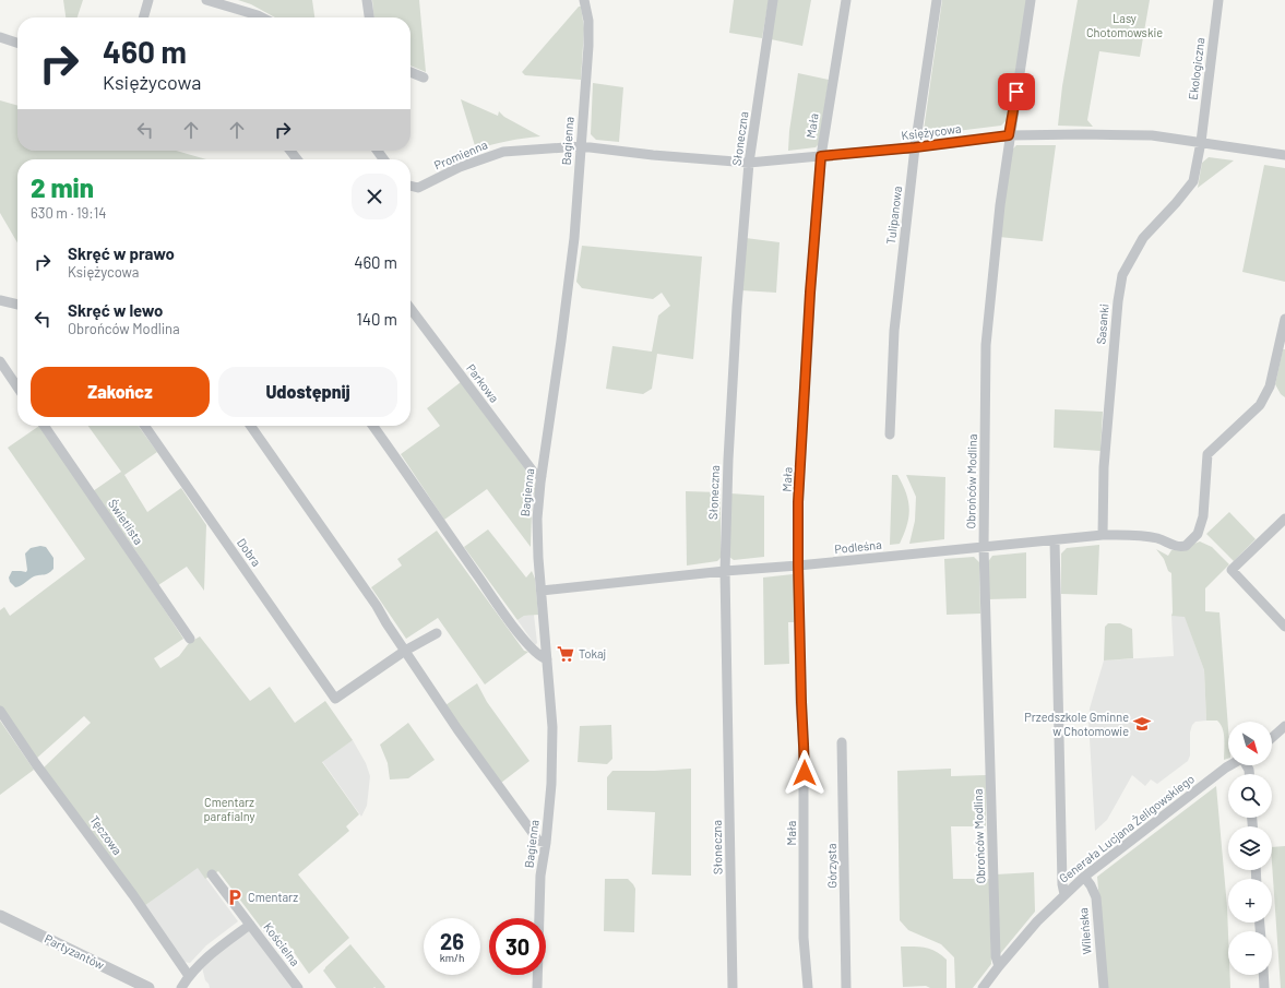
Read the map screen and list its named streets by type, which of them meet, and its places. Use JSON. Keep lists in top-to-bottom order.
{
  "streets": {
    "street": [
      "Ekologiczna",
      "Mała",
      "Księżycowa",
      "Słoneczna",
      "Bagienna",
      "Promienna",
      "Tulipanowa",
      "Sasanki",
      "Parkowa",
      "Obrońców Modlina",
      "Świetlista",
      "Podleśna",
      "Dobra",
      "Generała Lucjana Żeligowskiego",
      "Tęczowa",
      "Górzysta",
      "Wileńska",
      "Kościelna",
      "Partyzantów"
    ]
  },
  "crossings": [
    ["Ekologiczna", "Księżycowa"],
    ["Ekologiczna", "Sasanki"],
    ["Mała", "Księżycowa"],
    ["Mała", "Podleśna"],
    ["Księżycowa", "Słoneczna"],
    ["Księżycowa", "Bagienna"],
    ["Księżycowa", "Promienna"],
    ["Księżycowa", "Tulipanowa"],
    ["Księżycowa", "Sasanki"],
    ["Księżycowa", "Obrońców Modlina"],
    ["Słoneczna", "Podleśna"],
    ["Bagienna", "Promienna"],
    ["Bagienna", "Parkowa"],
    ["Bagienna", "Podleśna"],
    ["Sasanki", "Podleśna"],
    ["Obrońców Modlina", "Podleśna"],
    ["Obrońców Modlina", "Generała Lucjana Żeligowskiego"],
    ["Generała Lucjana Żeligowskiego", "Wileńska"]
  ],
  "parks": ["Lasy Chotomowskie", "Cmentarz parafialny"],
  "places": {
    "supermarket": ["Tokaj"],
    "school or university": ["Przedszkole Gminne w Chotomowie"],
    "parking": ["Cmentarz"]
  },
  "north": "bottom right",
  "page": {
    "turn": ["460 m", "Księżycowa"],
    "heading": ["2 min", "630 m · 19:14"],
    "list": [
      {
        "name": "Skręć w prawo",
        "note": "Księżycowa",
        "value": "460 m"
      },
      {
        "name": "Skręć w lewo",
        "note": "Obrońców Modlina",
        "value": "140 m"
      }
    ],
    "buttons": ["Zakończ", "Udostępnij"],
    "map_buttons": ["+", "−"],
    "speed": "26 km/h",
    "limit": "30"
  }
}
